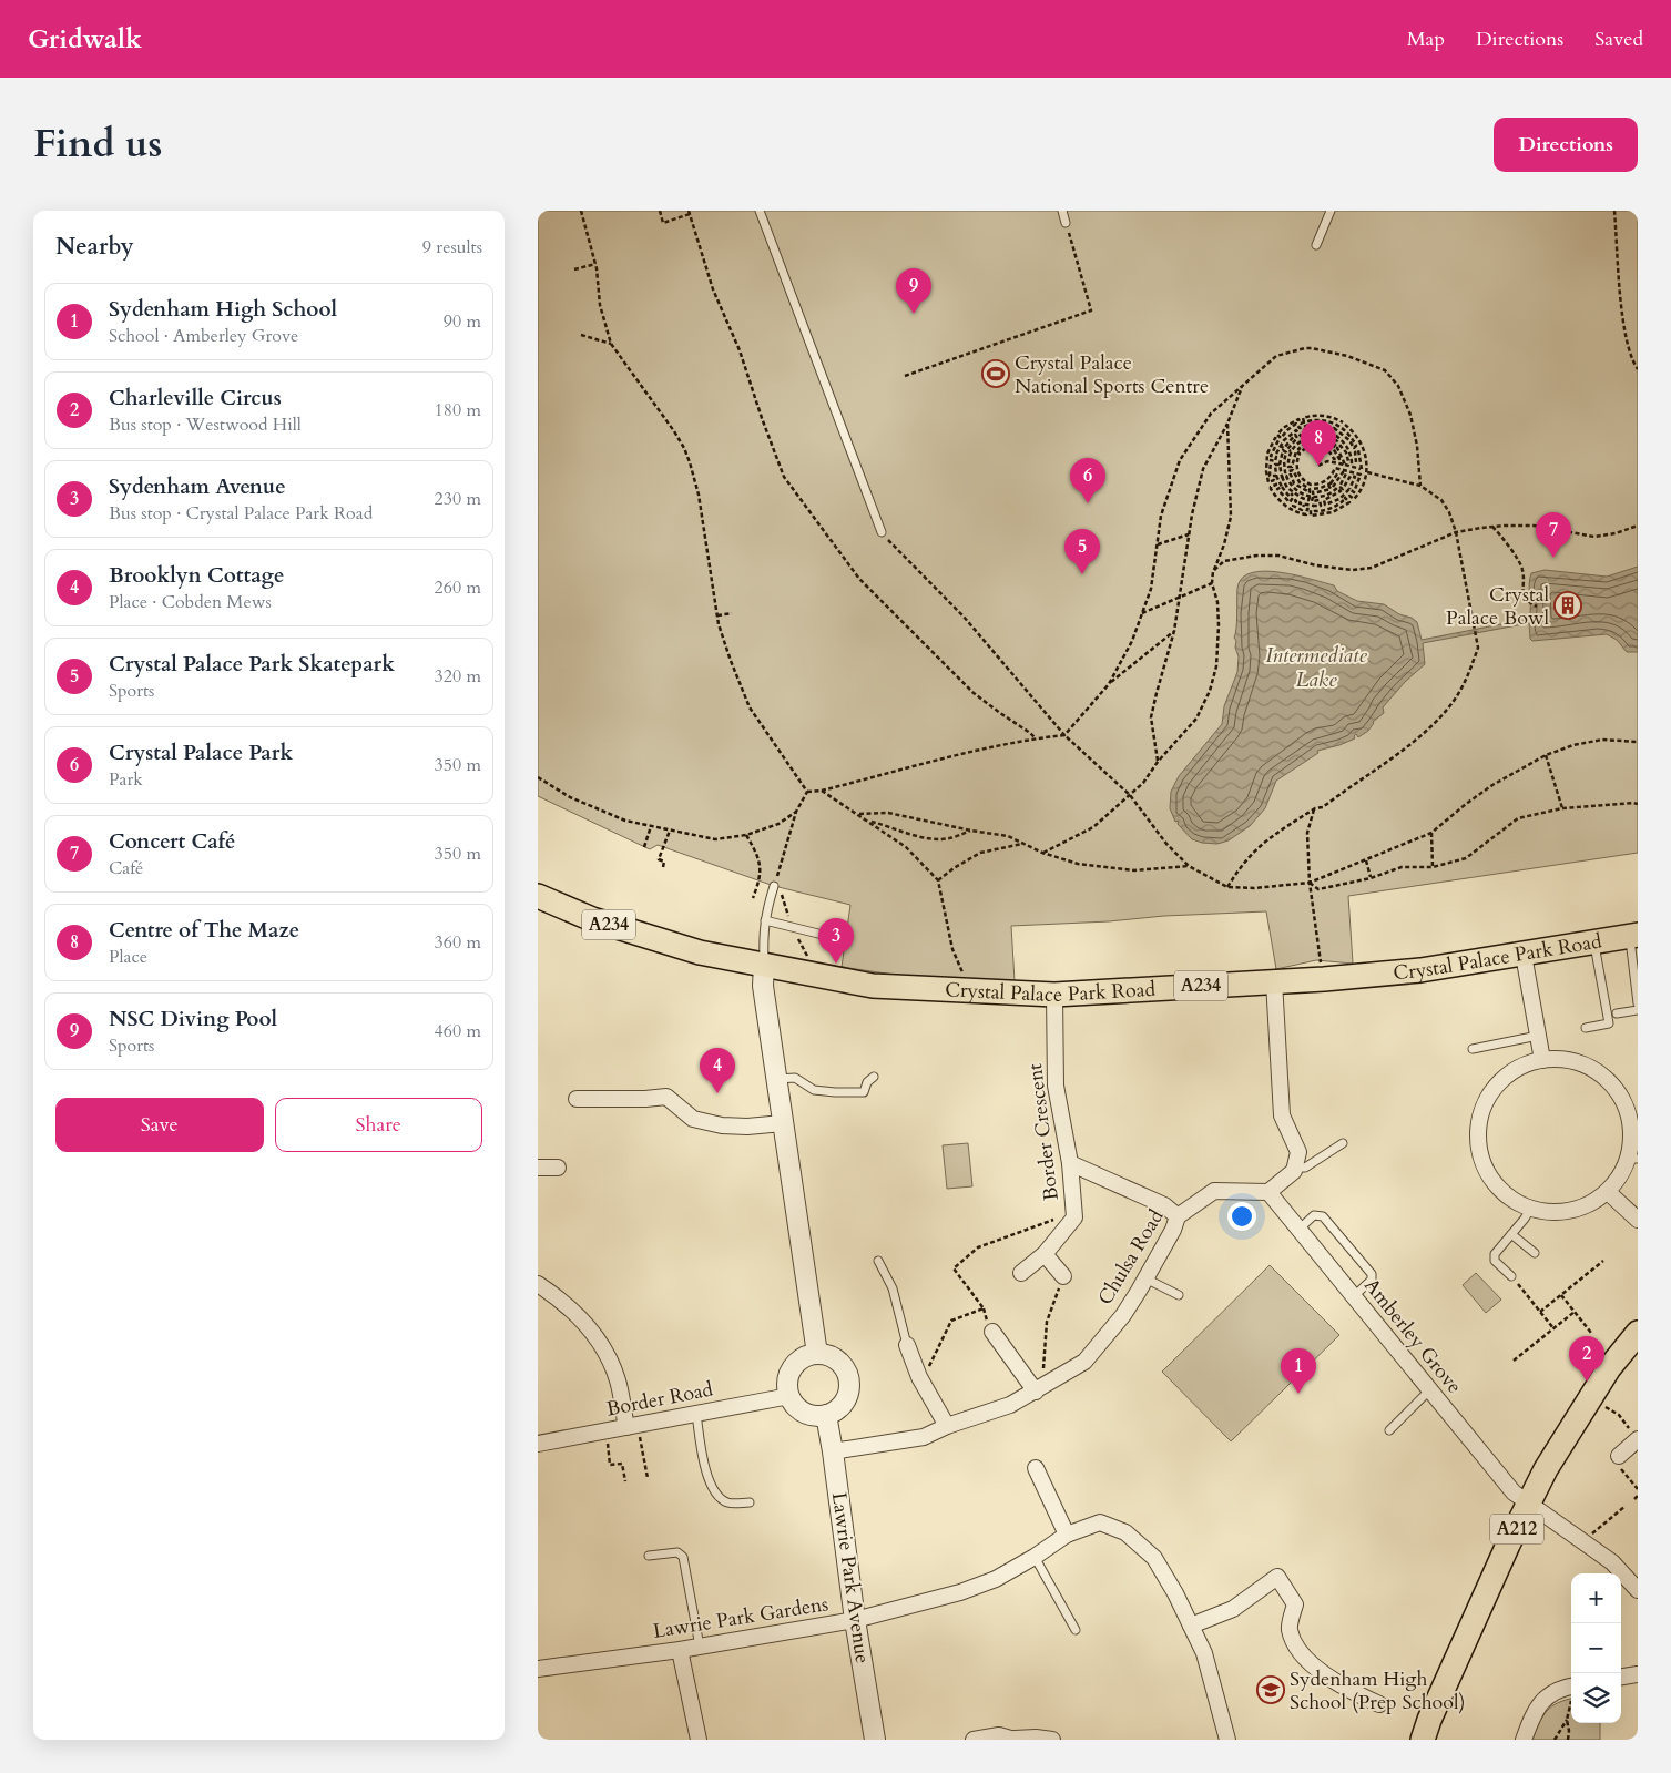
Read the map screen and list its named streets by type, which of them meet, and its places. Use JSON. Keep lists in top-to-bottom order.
{
  "streets": {
    "main road": ["A234", "Crystal Palace Park Road", "A212"],
    "street": [
      "Border Crescent",
      "Chulsa Road",
      "Amberley Grove",
      "Border Road",
      "Lawrie Park Avenue",
      "Lawrie Park Gardens"
    ]
  },
  "crossings": [
    ["Crystal Palace Park Road", "Border Crescent"],
    ["Chulsa Road", "Amberley Grove"],
    ["Chulsa Road", "Lawrie Park Avenue"],
    ["Amberley Grove", "A212"],
    ["Border Road", "Lawrie Park Avenue"],
    ["Lawrie Park Avenue", "Lawrie Park Gardens"]
  ],
  "water": ["Intermediate Lake"],
  "places": {
    "sports": ["Crystal Palace National Sports Centre"],
    "building": ["Crystal Palace Bowl"],
    "school or university": ["Sydenham High School (Prep School)"]
  },
  "page": {
    "header": "Gridwalk",
    "nav": ["Map", "Directions", "Saved"],
    "title": "Find us",
    "buttons": [
      "Directions",
      ["Save", "Share"]
    ],
    "heading": ["Nearby", "9 results"],
    "pins": [
      "9",
      "8",
      "6",
      "7",
      "5",
      "3",
      "4",
      "2",
      "1"
    ],
    "list": [
      {
        "mark": "1",
        "name": "Sydenham High School",
        "note": "School · Amberley Grove",
        "value": "90 m"
      },
      {
        "mark": "2",
        "name": "Charleville Circus",
        "note": "Bus stop · Westwood Hill",
        "value": "180 m"
      },
      {
        "mark": "3",
        "name": "Sydenham Avenue",
        "note": "Bus stop · Crystal Palace Park Road",
        "value": "230 m"
      },
      {
        "mark": "4",
        "name": "Brooklyn Cottage",
        "note": "Place · Cobden Mews",
        "value": "260 m"
      },
      {
        "mark": "5",
        "name": "Crystal Palace Park Skatepark",
        "note": "Sports",
        "value": "320 m"
      },
      {
        "mark": "6",
        "name": "Crystal Palace Park",
        "note": "Park",
        "value": "350 m"
      },
      {
        "mark": "7",
        "name": "Concert Café",
        "note": "Café",
        "value": "350 m"
      },
      {
        "mark": "8",
        "name": "Centre of The Maze",
        "note": "Place",
        "value": "360 m"
      },
      {
        "mark": "9",
        "name": "NSC Diving Pool",
        "note": "Sports",
        "value": "460 m"
      }
    ],
    "map_buttons": ["+", "−"]
  }
}
